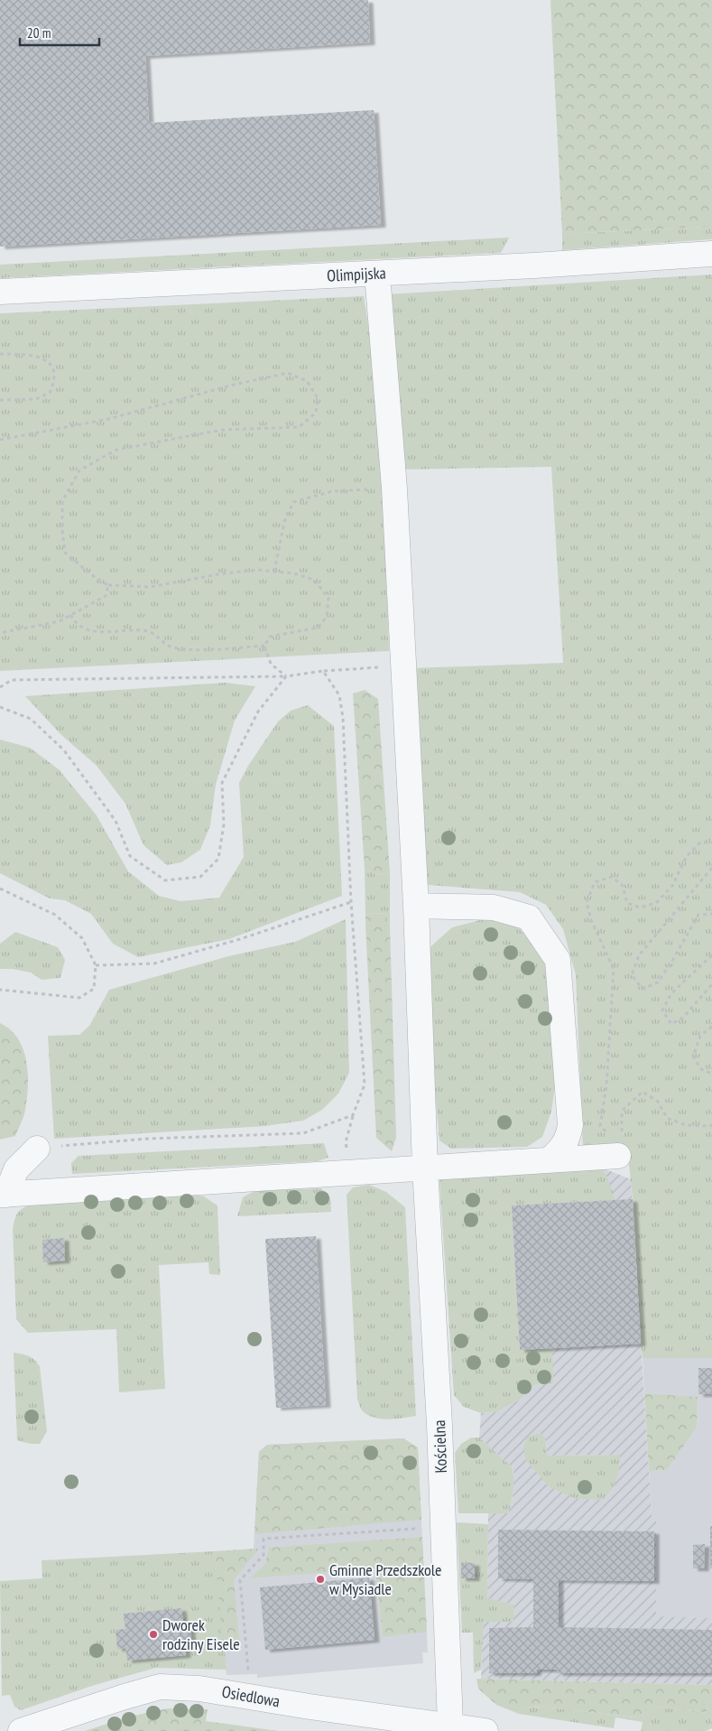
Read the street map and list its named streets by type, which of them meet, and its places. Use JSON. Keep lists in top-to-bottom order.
{
  "streets": {
    "street": ["Olimpijska", "Kościelna", "Osiedlowa"]
  },
  "crossings": [
    ["Olimpijska", "Kościelna"],
    ["Kościelna", "Osiedlowa"]
  ],
  "places": ["Gminne Przedszkole w Mysiadle", "Dworek rodziny Eisele"],
  "scale_bar": "20 m"
}
